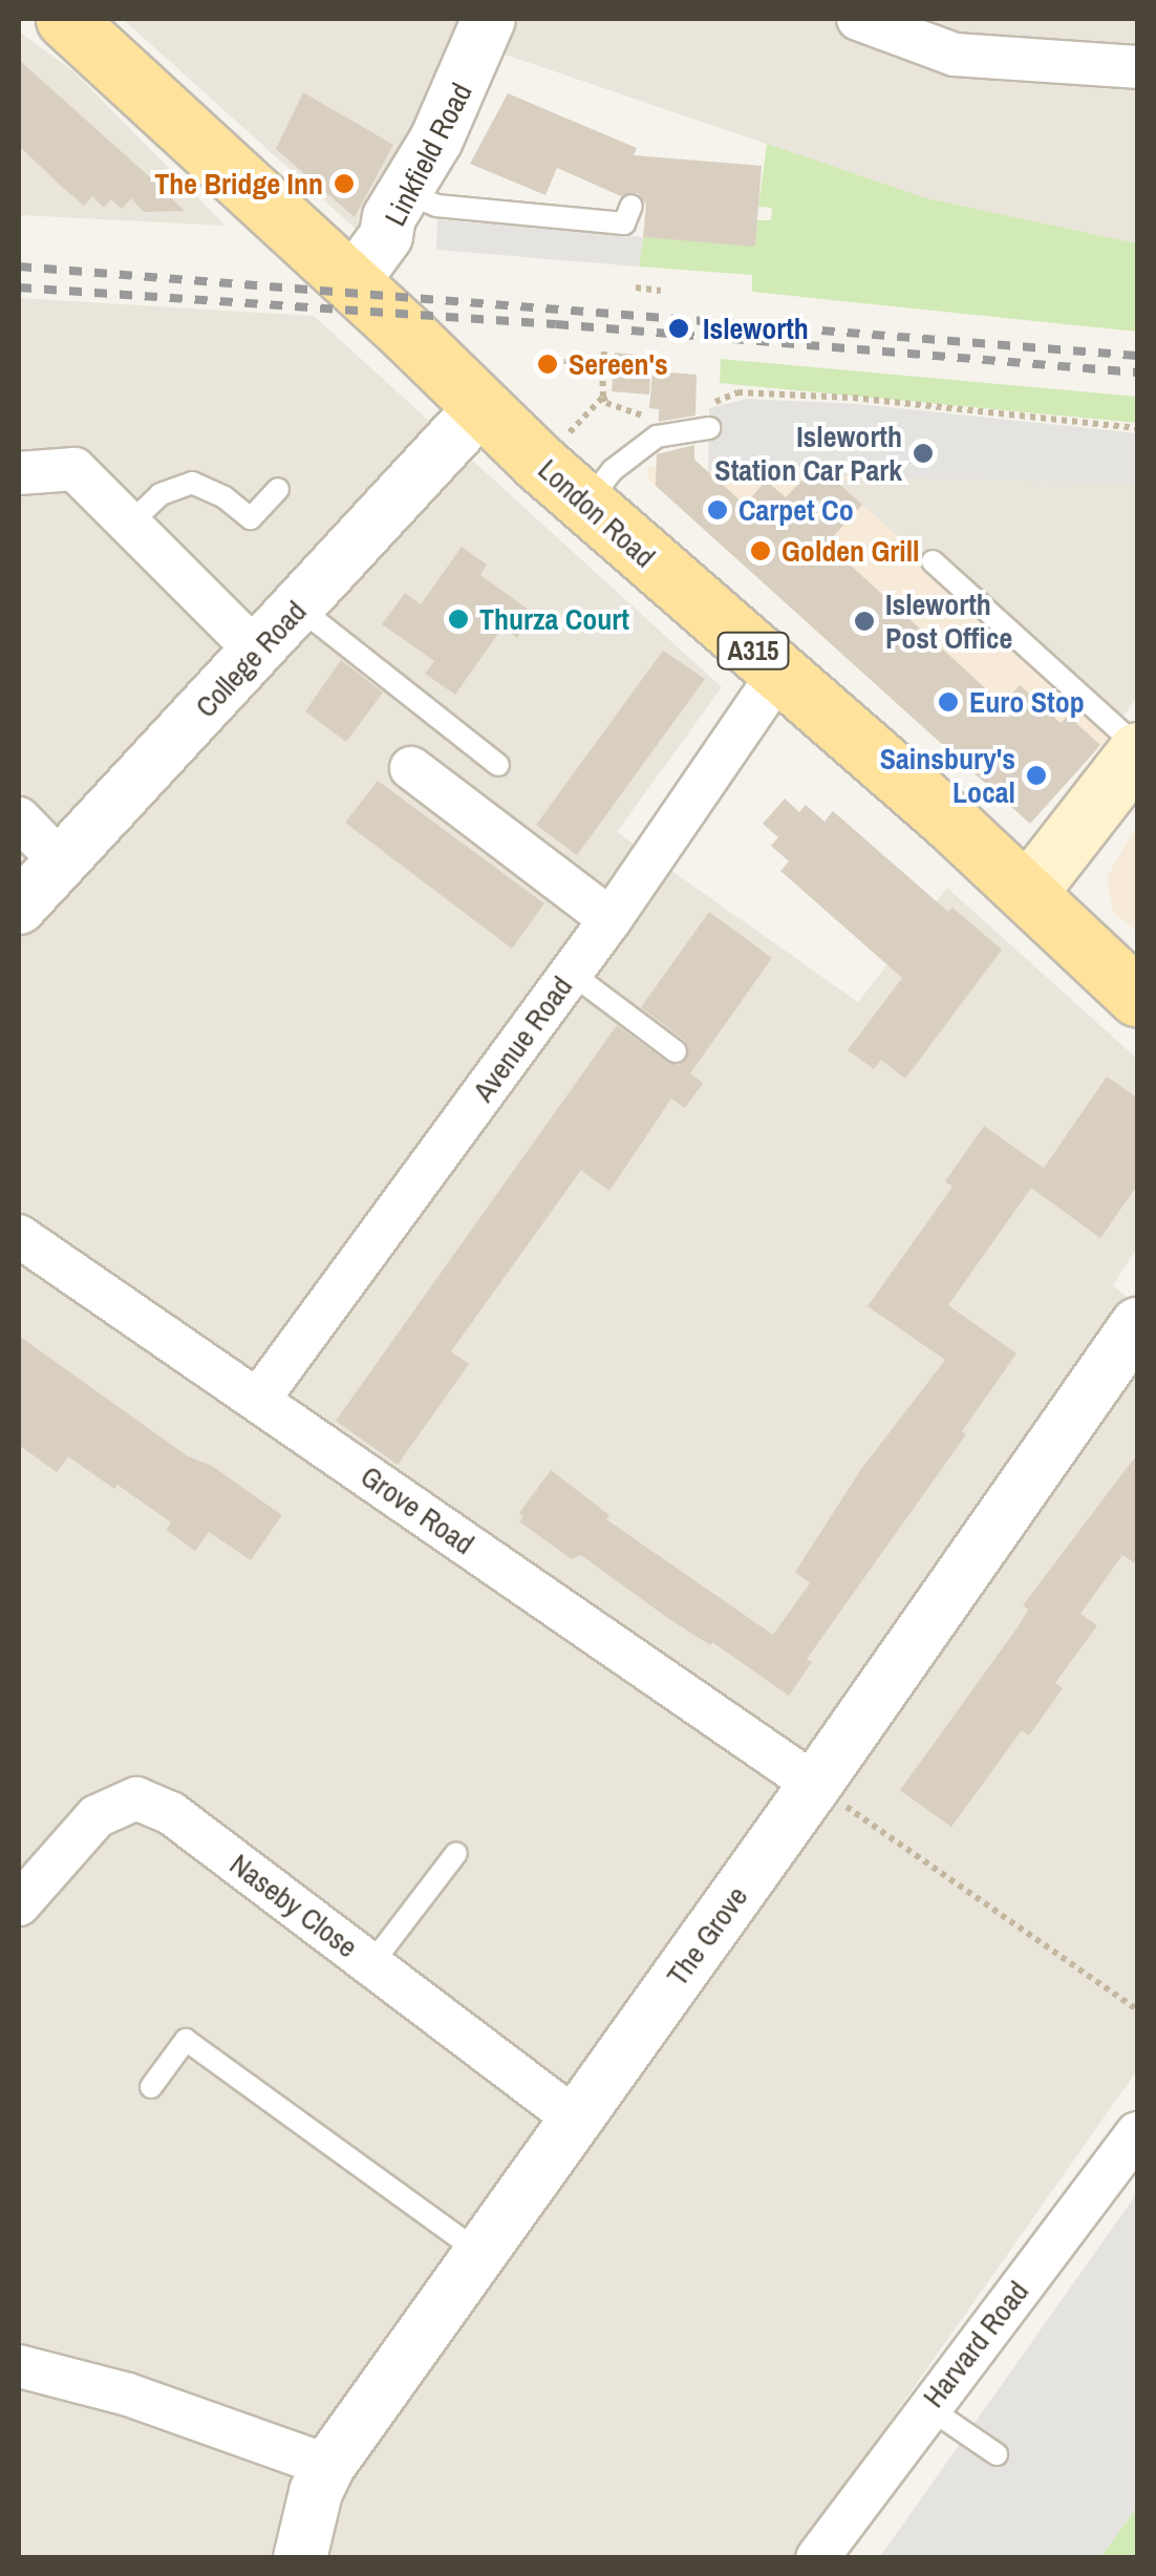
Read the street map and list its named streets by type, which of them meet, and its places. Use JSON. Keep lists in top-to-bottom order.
{
  "streets": {
    "main road": ["London Road", "A315"],
    "street": [
      "Linkfield Road",
      "College Road",
      "Avenue Road",
      "Grove Road",
      "Naseby Close",
      "The Grove",
      "Harvard Road"
    ]
  },
  "crossings": [
    ["Linkfield Road", "London Road"],
    ["London Road", "College Road"],
    ["London Road", "Avenue Road"],
    ["Avenue Road", "Grove Road"],
    ["Grove Road", "The Grove"],
    ["Naseby Close", "The Grove"]
  ],
  "places": [
    "The Bridge Inn",
    "Isleworth",
    "Sereen's",
    "Isleworth Station Car Park",
    "Carpet Co",
    "Golden Grill",
    "Thurza Court",
    "Isleworth Post Office",
    "Euro Stop",
    "Sainsbury's Local"
  ]
}
